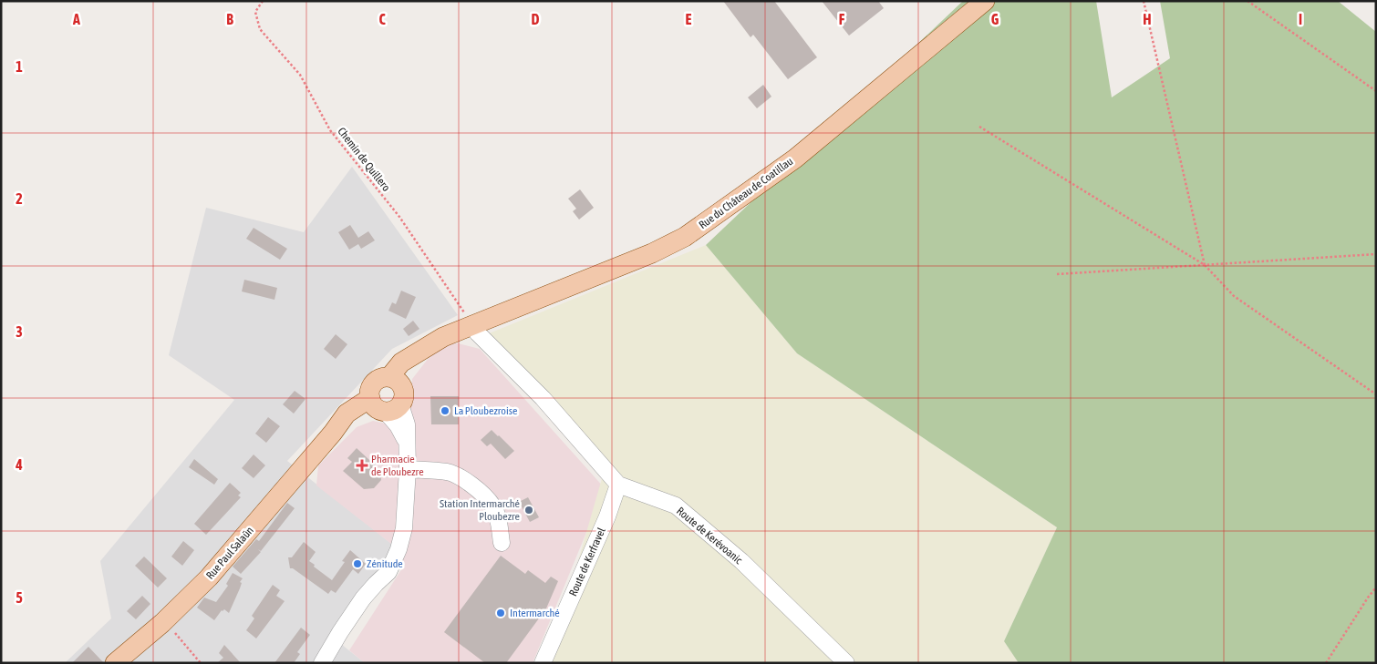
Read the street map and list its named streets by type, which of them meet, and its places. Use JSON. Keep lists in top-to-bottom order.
{
  "streets": {
    "main road": ["Rue du Château de Coatillau", "Rue Paul Salaün"],
    "street": ["Route de Kerévoanic", "Route de Kerfravel"],
    "path": ["Chemin de Quillero"]
  },
  "crossings": [
    ["Chemin de Quillero", "Rue du Château de Coatillau"],
    ["Chemin de Quillero", "Route de Kerévoanic"],
    ["Rue du Château de Coatillau", "Route de Kerévoanic"],
    ["Route de Kerévoanic", "Route de Kerfravel"]
  ],
  "places": {
    "other": [
      "La Ploubezroise",
      "Station Intermarché Ploubezre",
      "Zénitude",
      "Intermarché"
    ],
    "health": ["Pharmacie de Ploubezre"]
  },
  "grid": {
    "columns": [
      "A",
      "B",
      "C",
      "D",
      "E",
      "F",
      "G",
      "H",
      "I"
    ],
    "rows": [
      "1",
      "2",
      "3",
      "4",
      "5"
    ]
  }
}
